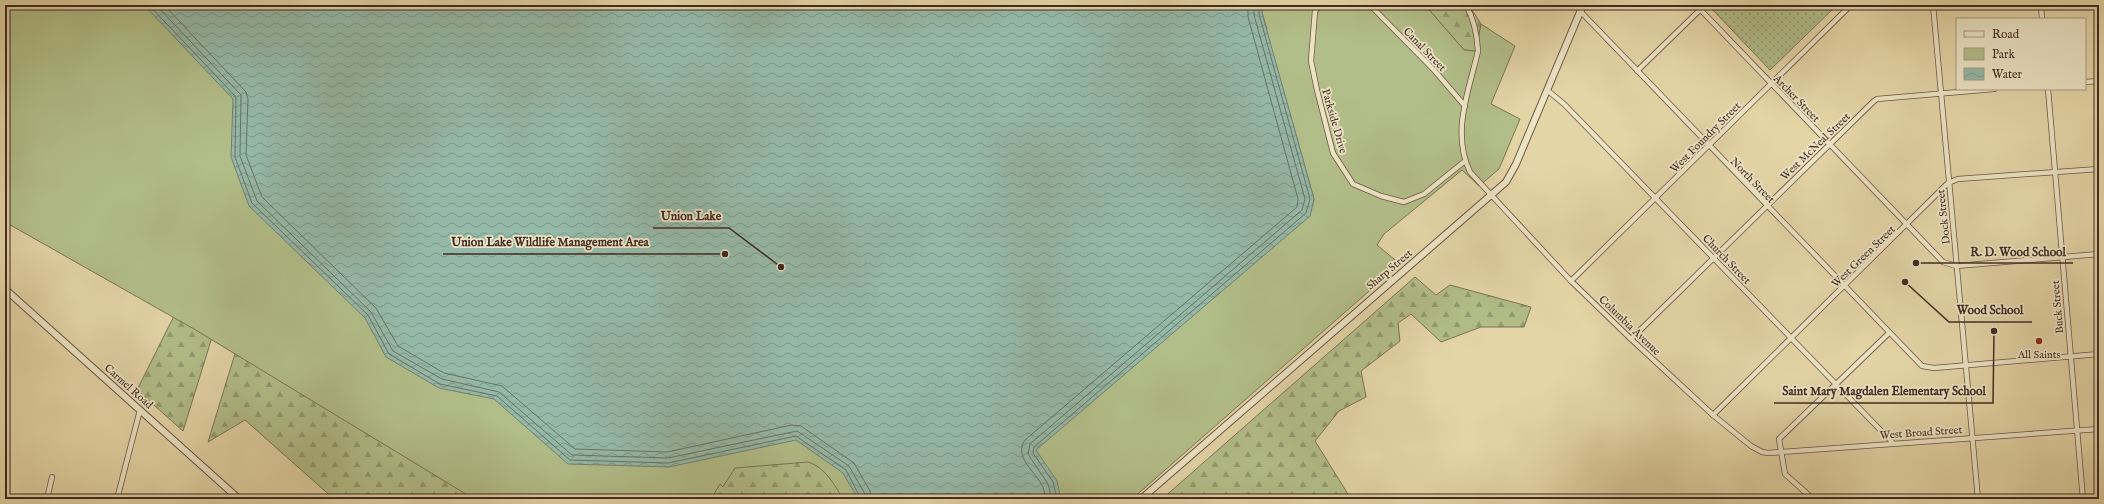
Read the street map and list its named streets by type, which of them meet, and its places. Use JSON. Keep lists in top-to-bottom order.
{
  "streets": {
    "street": [
      "Canal Street",
      "Archer Street",
      "Parkside Drive",
      "West Foundry Street",
      "West McNeal Street",
      "North Street",
      "Dock Street",
      "West Green Street",
      "Church Street",
      "Sharp Street",
      "Buck Street",
      "Columbia Avenue",
      "Carmel Road",
      "West Broad Street"
    ]
  },
  "crossings": [
    ["Archer Street", "West Foundry Street"],
    ["Archer Street", "West McNeal Street"],
    ["Archer Street", "Dock Street"],
    ["Archer Street", "West Green Street"],
    ["Parkside Drive", "Columbia Avenue"],
    ["West Foundry Street", "North Street"],
    ["West Foundry Street", "Church Street"],
    ["West Foundry Street", "Columbia Avenue"],
    ["West McNeal Street", "North Street"],
    ["West McNeal Street", "Dock Street"],
    ["West McNeal Street", "Church Street"],
    ["West McNeal Street", "Columbia Avenue"],
    ["North Street", "Dock Street"],
    ["North Street", "West Green Street"],
    ["North Street", "Sharp Street"],
    ["North Street", "Buck Street"],
    ["Dock Street", "West Green Street"],
    ["Dock Street", "West Broad Street"],
    ["West Green Street", "Church Street"],
    ["West Green Street", "Columbia Avenue"],
    ["Church Street", "Sharp Street"],
    ["Church Street", "West Broad Street"],
    ["Sharp Street", "Columbia Avenue"],
    ["Buck Street", "West Broad Street"],
    ["Columbia Avenue", "West Broad Street"]
  ],
  "places": [
    "Union Lake Wildlife Management Area",
    "R. D. Wood School",
    "Union Lake",
    "Wood School",
    "Saint Mary Magdalen Elementary School",
    "All Saints"
  ],
  "legend": ["Road", "Park", "Water"]
}
